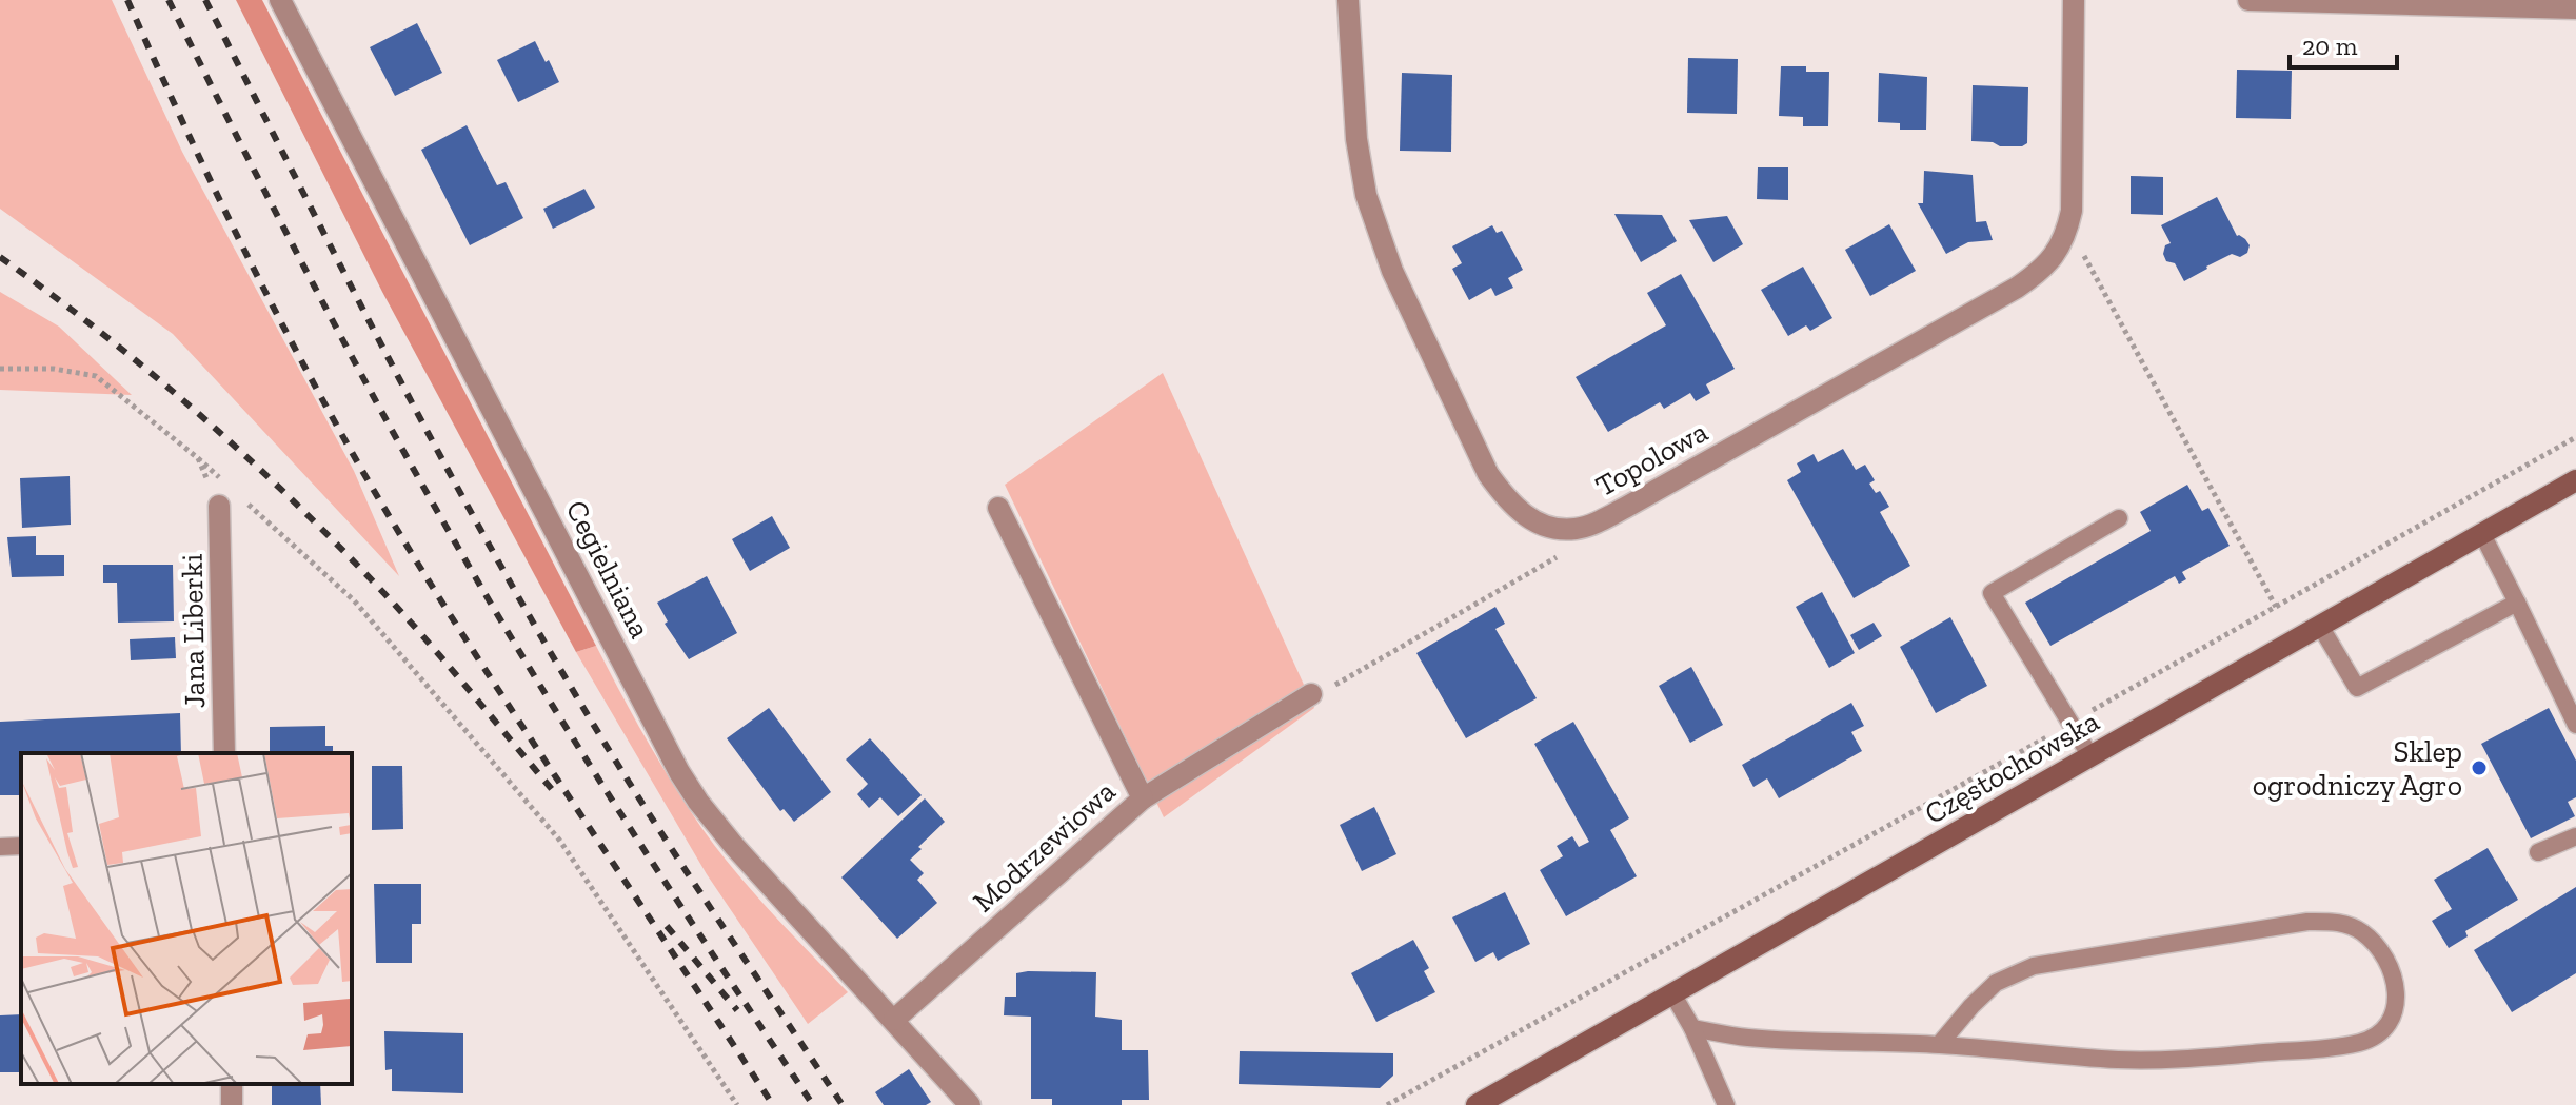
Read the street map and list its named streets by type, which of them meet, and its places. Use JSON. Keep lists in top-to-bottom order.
{
  "streets": {
    "main road": ["Częstochowska"],
    "street": [
      "Topolowa",
      "Cegielniana",
      "Jana Liberki",
      "Modrzewiowa"
    ]
  },
  "crossings": [
    ["Cegielniana", "Modrzewiowa"]
  ],
  "places": ["Sklep ogrodniczy Agro"],
  "scale_bar": "20 m"
}
